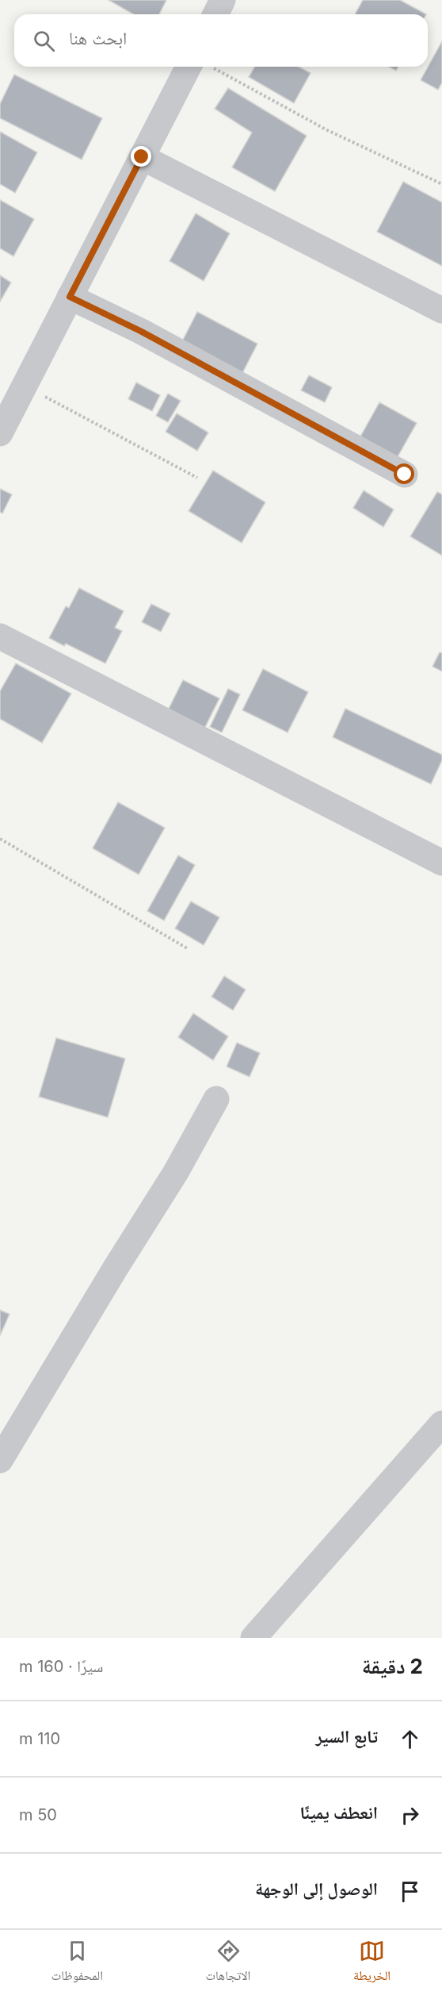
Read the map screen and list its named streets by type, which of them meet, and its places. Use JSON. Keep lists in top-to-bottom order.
{
  "page": {
    "search": "ابحث هنا",
    "heading": ["2 دقيقة", "سيرًا · 160 m"],
    "list": [
      ["تابع السير", "110 m"],
      ["انعطف يمينًا", "50 m"],
      "الوصول إلى الوجهة"
    ],
    "nav": ["الخريطة", "الاتجاهات", "المحفوظات"]
  }
}
